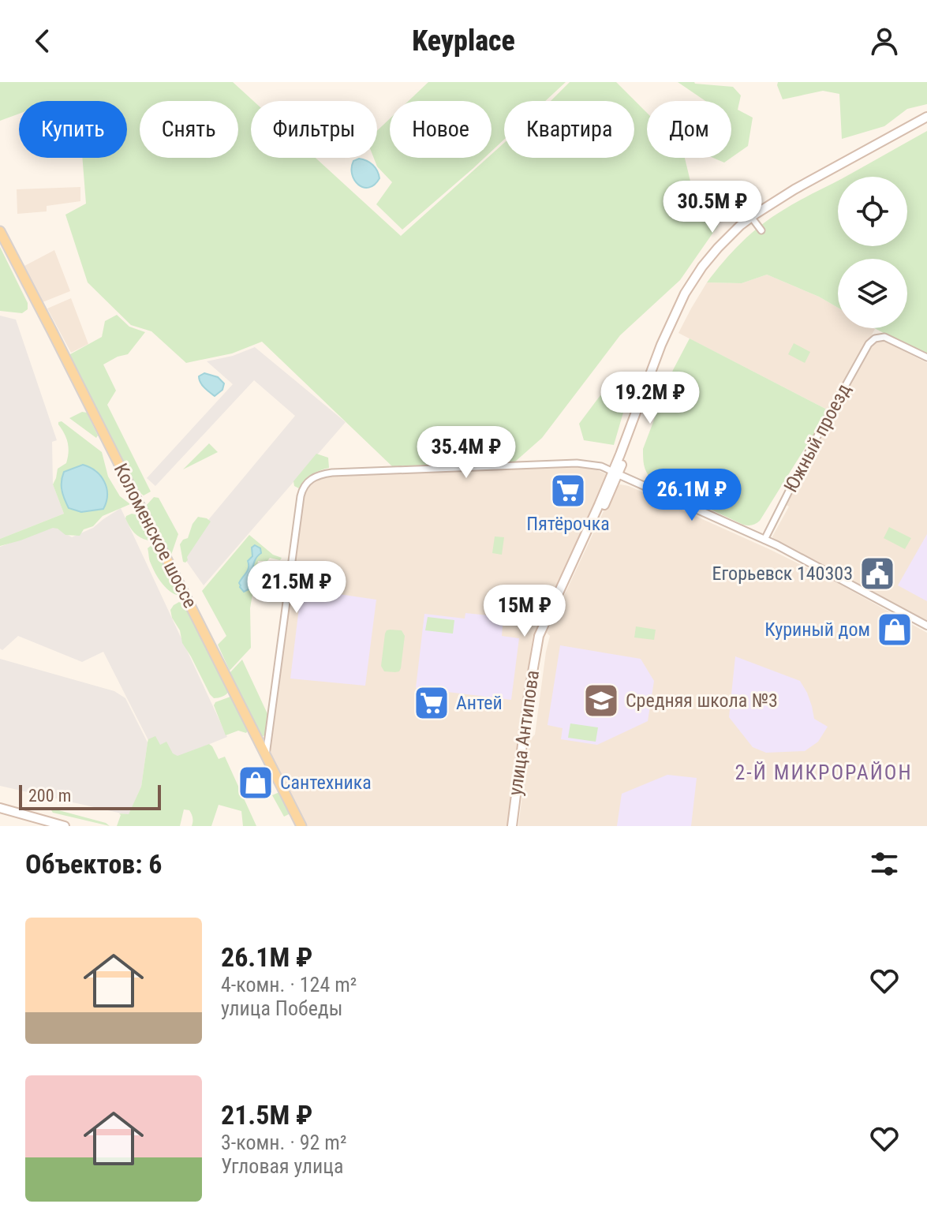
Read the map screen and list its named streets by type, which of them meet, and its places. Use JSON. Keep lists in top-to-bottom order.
{
  "streets": {
    "main road": ["Коломенское шоссе", "улица Антипова"],
    "street": ["Южный проезд"]
  },
  "districts": ["2-Й МИКРОРАЙОН"],
  "places": {
    "supermarket": ["Пятёрочка", "Антей"],
    "public building": ["Егорьевск 140303"],
    "shop": ["Куриный дом", "Сантехника"],
    "school or university": ["Средняя школа №3"]
  },
  "scale_bar": "200 m",
  "page": {
    "header": "Keyplace",
    "chip": [
      "Купить",
      "Снять",
      "Фильтры",
      "Новое",
      "Квартира",
      "Дом"
    ],
    "price": [
      "30.5M ₽",
      "19.2M ₽",
      "35.4M ₽",
      "26.1M ₽",
      "21.5M ₽",
      "15M ₽"
    ],
    "scale": "200 m",
    "heading": "Объектов: 6",
    "list": [
      {
        "name": "26.1M ₽",
        "note": "4-комн. · 124 m² · улица Победы"
      },
      {
        "name": "21.5M ₽",
        "note": "3-комн. · 92 m² · Угловая улица"
      }
    ]
  }
}
